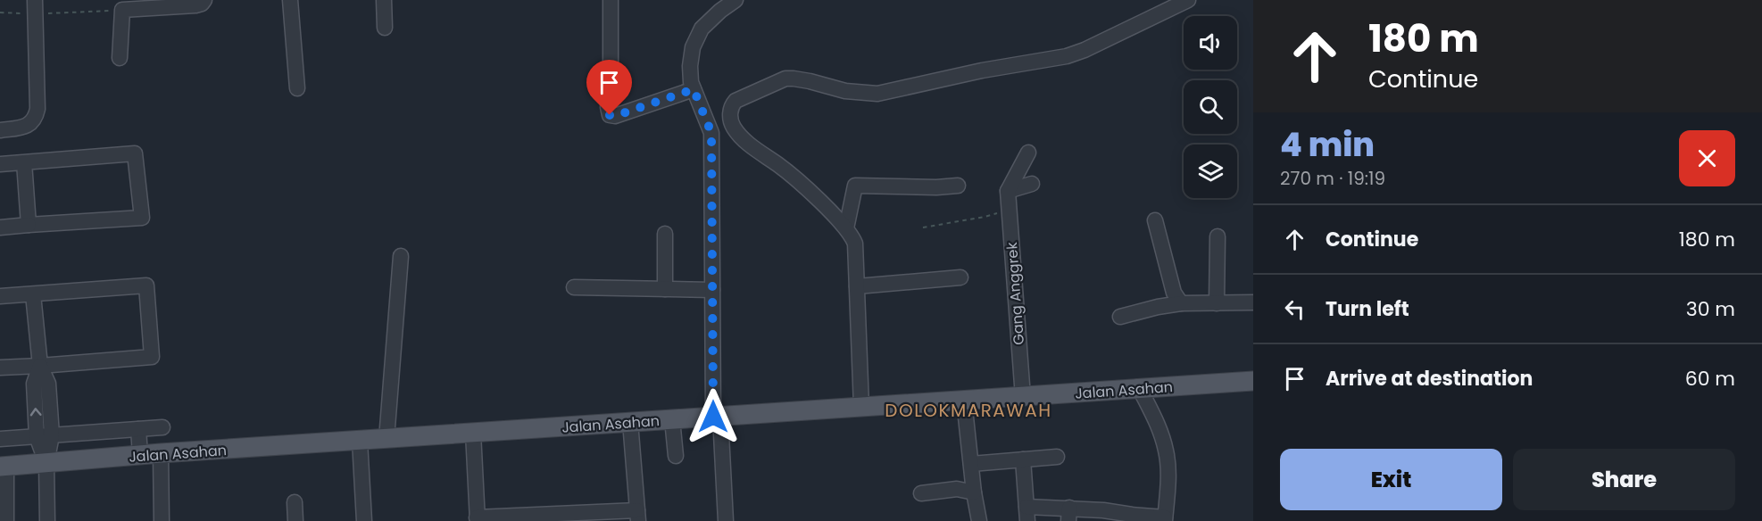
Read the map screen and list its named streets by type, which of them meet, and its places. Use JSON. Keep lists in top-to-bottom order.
{
  "streets": {
    "main road": ["Jalan Asahan"],
    "street": ["Gang Anggrek"]
  },
  "crossings": [
    ["Gang Anggrek", "Jalan Asahan"]
  ],
  "districts": ["DOLOKMARAWAH"],
  "page": {
    "turn": ["180 m", "Continue"],
    "heading": ["4 min", "270 m · 19:19"],
    "list": [
      {
        "name": "Continue",
        "value": "180 m"
      },
      {
        "name": "Turn left",
        "value": "30 m"
      },
      {
        "name": "Arrive at destination",
        "value": "60 m"
      }
    ],
    "buttons": ["Exit", "Share"]
  }
}
